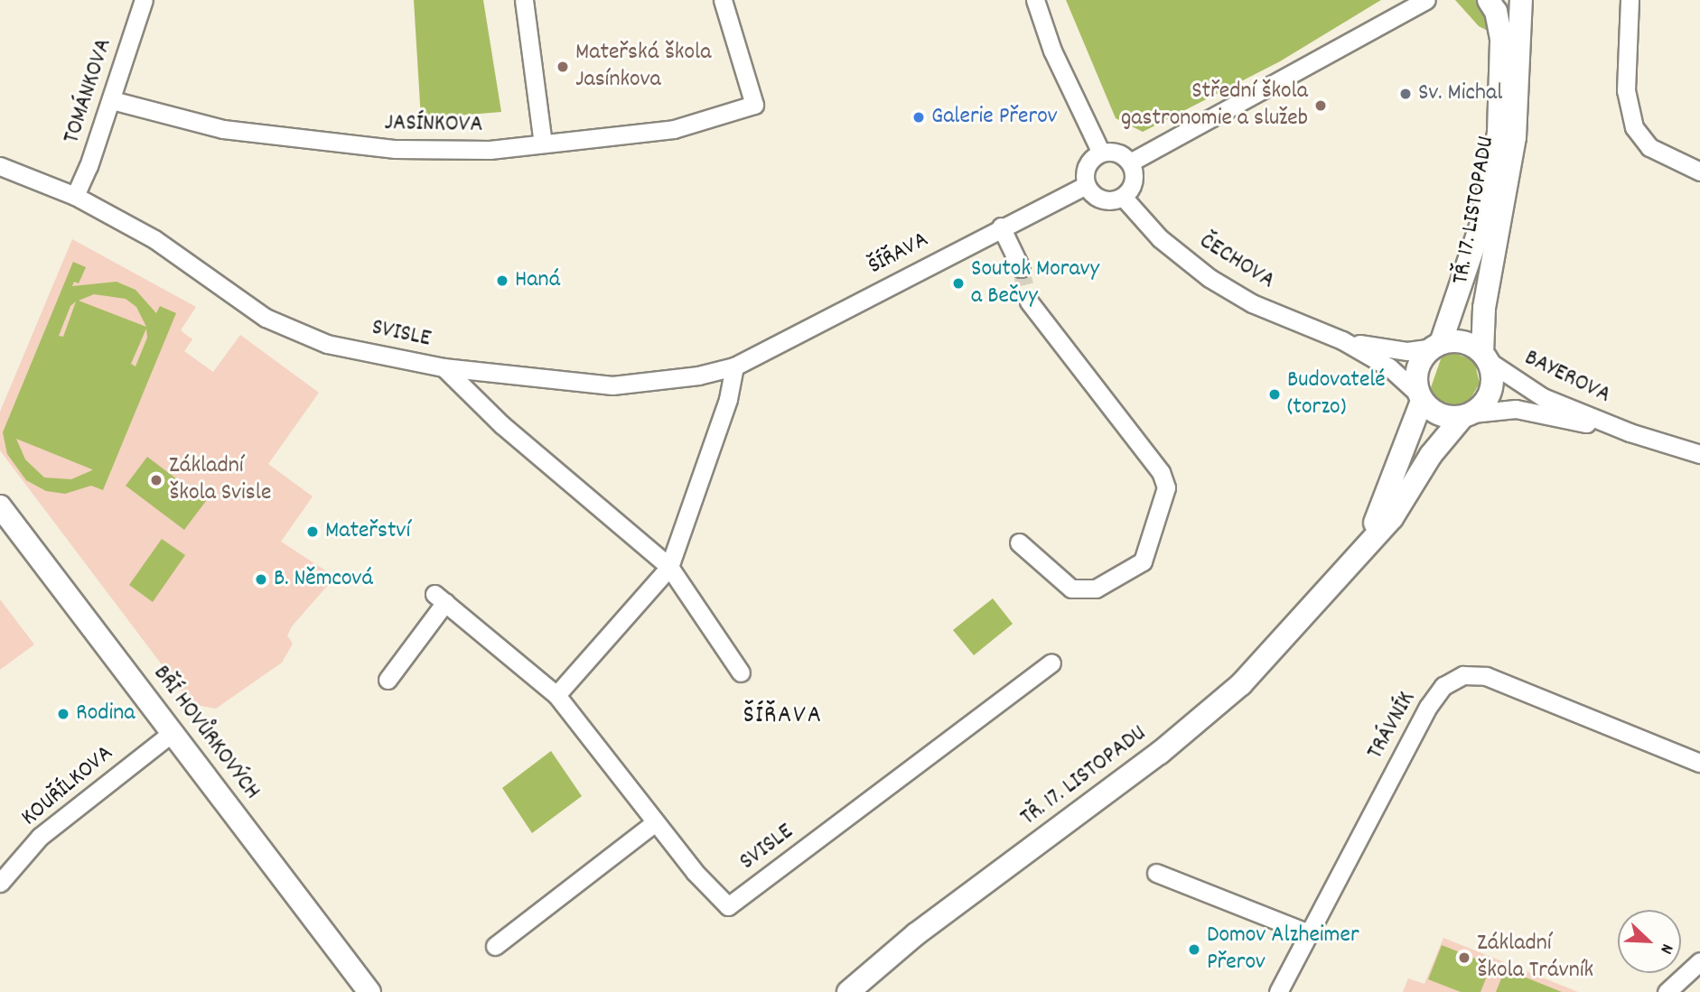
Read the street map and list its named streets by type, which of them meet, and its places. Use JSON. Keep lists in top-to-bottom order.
{
  "streets": {
    "main road": ["TŘ. 17. LISTOPADU", "BŘÍ HOVŮRKOVÝCH"],
    "street": [
      "TOMÁNKOVA",
      "JASÍNKOVA",
      "ŠÍŘAVA",
      "ČECHOVA",
      "SVISLE",
      "BAYEROVA",
      "TRÁVNÍK",
      "KOUŘÍLKOVA"
    ]
  },
  "crossings": [
    ["TOMÁNKOVA", "JASÍNKOVA"],
    ["TOMÁNKOVA", "SVISLE"],
    ["TŘ. 17. LISTOPADU", "ČECHOVA"],
    ["TŘ. 17. LISTOPADU", "BAYEROVA"],
    ["ŠÍŘAVA", "ČECHOVA"],
    ["ŠÍŘAVA", "SVISLE"],
    ["ČECHOVA", "BAYEROVA"],
    ["BŘÍ HOVŮRKOVÝCH", "KOUŘÍLKOVA"]
  ],
  "districts": ["ŠÍŘAVA"],
  "places": [
    "Mateřská škola Jasínkova",
    "Sv. Michal",
    "Střední škola gastronomie a služeb",
    "Galerie Přerov",
    "Haná",
    "Soutok Moravy a Bečvy",
    "Budovatelé (torzo)",
    "Základní škola Svisle",
    "Mateřství",
    "B. Němcová",
    "Rodina",
    "Domov Alzheimer Přerov",
    "Základní škola Trávník"
  ],
  "north": "bottom right"
}
